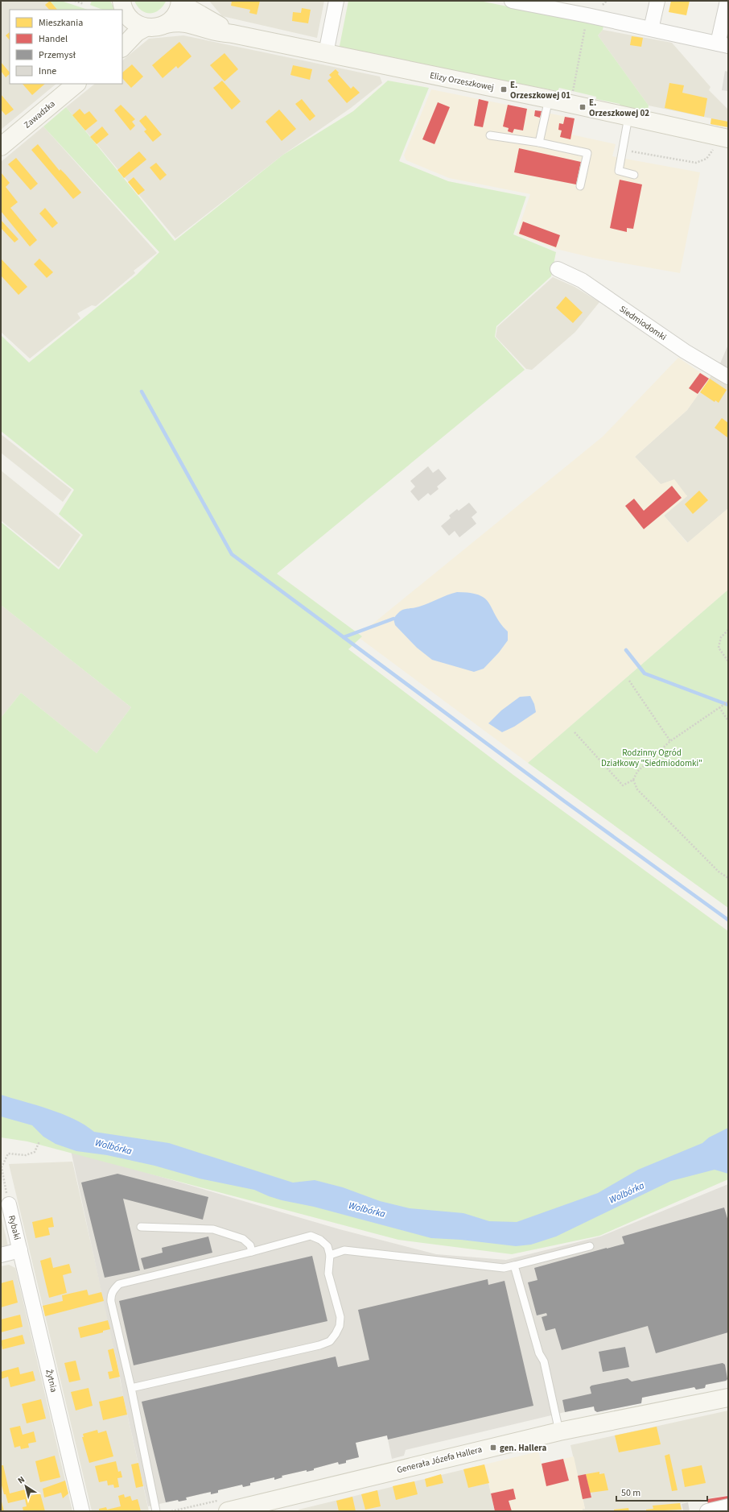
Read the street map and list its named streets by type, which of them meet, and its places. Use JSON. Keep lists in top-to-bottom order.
{
  "streets": {
    "street": [
      "Elizy Orzeszkowej",
      "Zawadzka",
      "Siedmiodomki",
      "Rybaki",
      "Żytnia",
      "Generała Józefa Hallera"
    ]
  },
  "crossings": [
    ["Rybaki", "Żytnia"]
  ],
  "water": ["Wolbórka"],
  "parks": ["Rodzinny Ogród Działkowy \"Siedmiodomki\""],
  "places": {
    "transit": ["E. Orzeszkowej 01", "E. Orzeszkowej 02", "gen. Hallera"]
  },
  "legend": [
    "Mieszkania",
    "Handel",
    "Przemysł",
    "Inne"
  ],
  "scale_bar": "50 m",
  "north": "top left"
}
